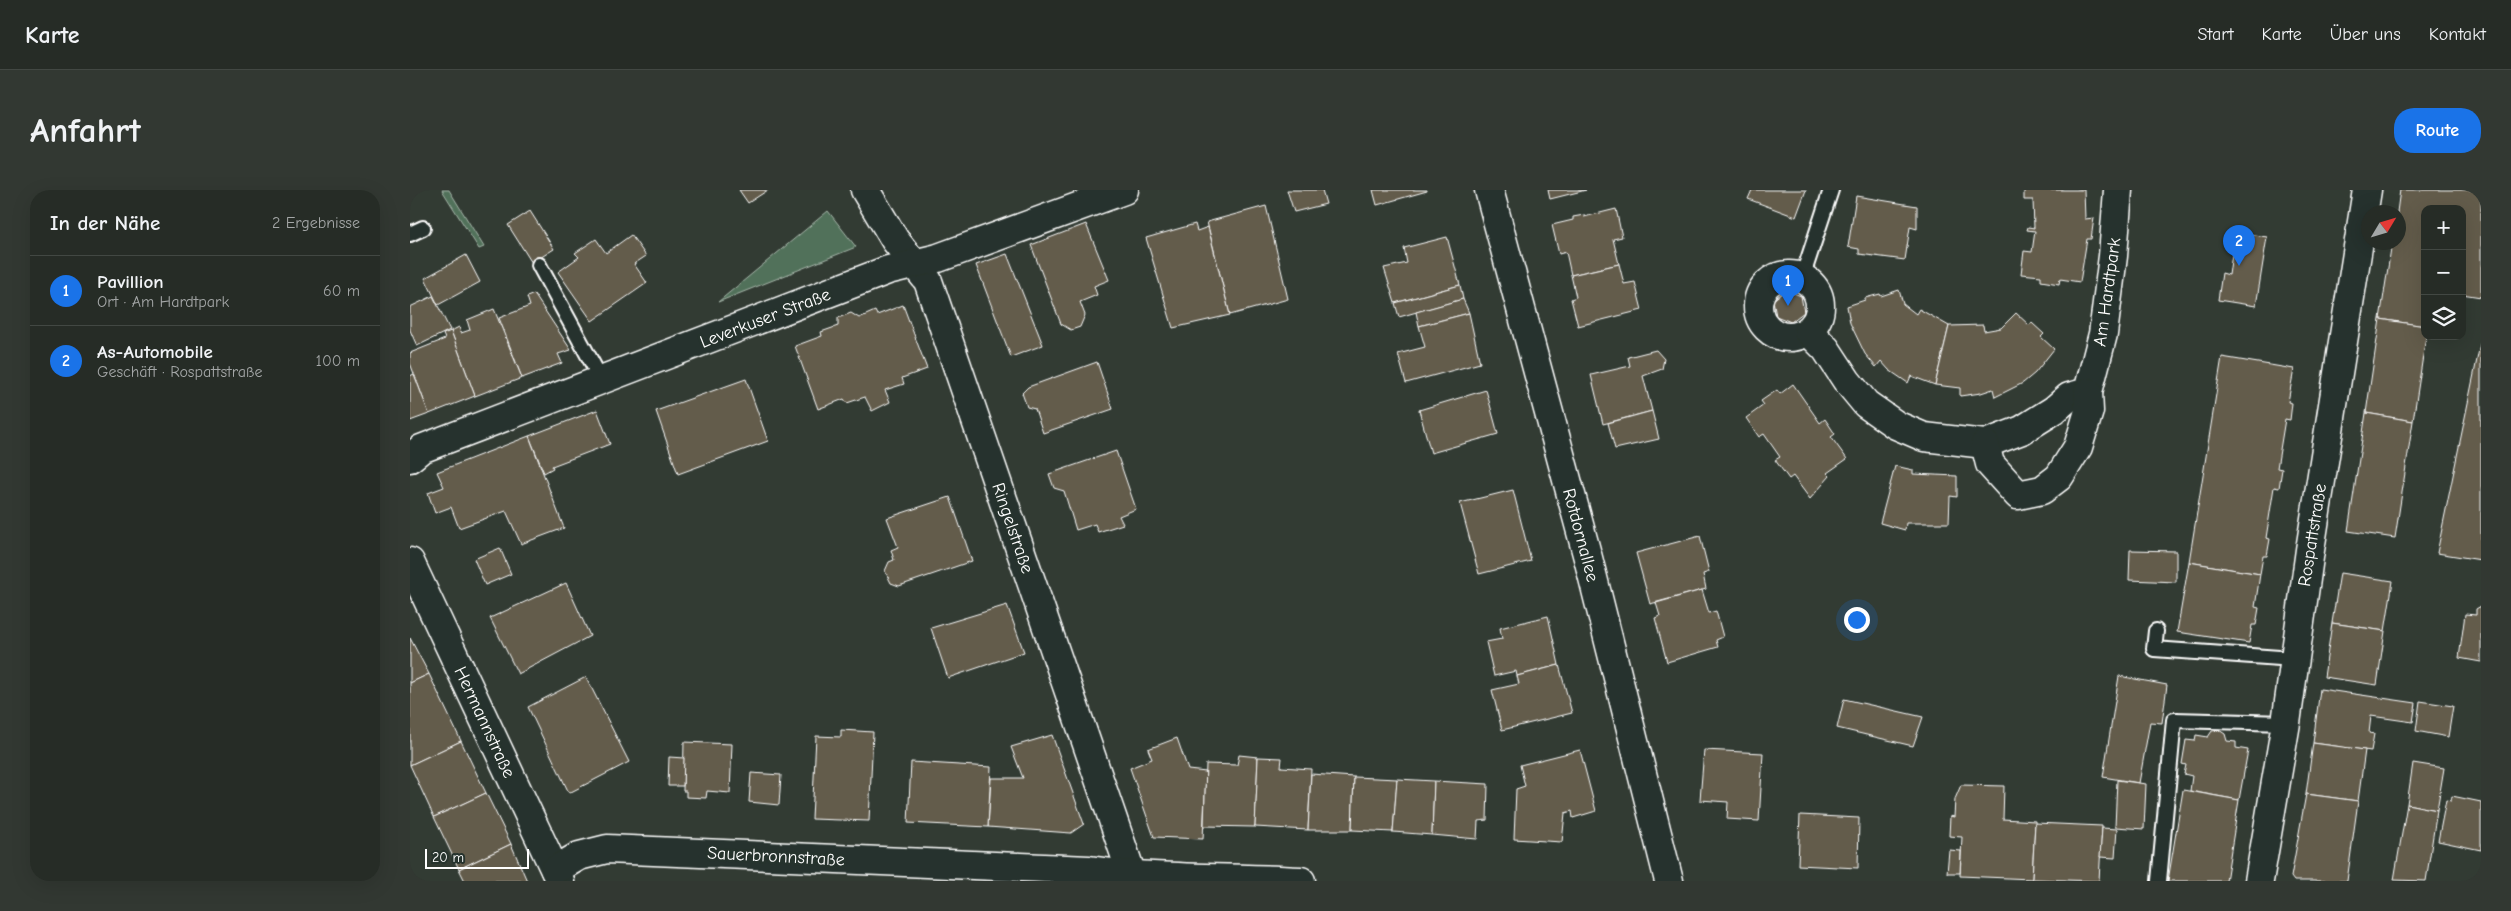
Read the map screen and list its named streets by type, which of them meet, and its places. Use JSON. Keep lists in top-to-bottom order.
{
  "streets": {
    "street": [
      "Am Hardtpark",
      "Leverkuser Straße",
      "Ringelstraße",
      "Rotdornallee",
      "Rospattstraße",
      "Hermannstraße",
      "Sauerbronnstraße"
    ]
  },
  "crossings": [
    ["Leverkuser Straße", "Ringelstraße"],
    ["Ringelstraße", "Sauerbronnstraße"],
    ["Hermannstraße", "Sauerbronnstraße"]
  ],
  "scale_bar": "20 m",
  "north": "top right",
  "page": {
    "header": "Karte",
    "nav": [
      "Start",
      "Karte",
      "Über uns",
      "Kontakt"
    ],
    "buttons": "Route",
    "title": "Anfahrt",
    "heading": ["In der Nähe", "2 Ergebnisse"],
    "map_buttons": ["+", "−"],
    "pins": ["2", "1"],
    "list": [
      {
        "mark": "1",
        "name": "Pavillion",
        "note": "Ort · Am Hardtpark",
        "value": "60 m"
      },
      {
        "mark": "2",
        "name": "As-Automobile",
        "note": "Geschäft · Rospattstraße",
        "value": "100 m"
      }
    ],
    "scale": "20 m"
  }
}
